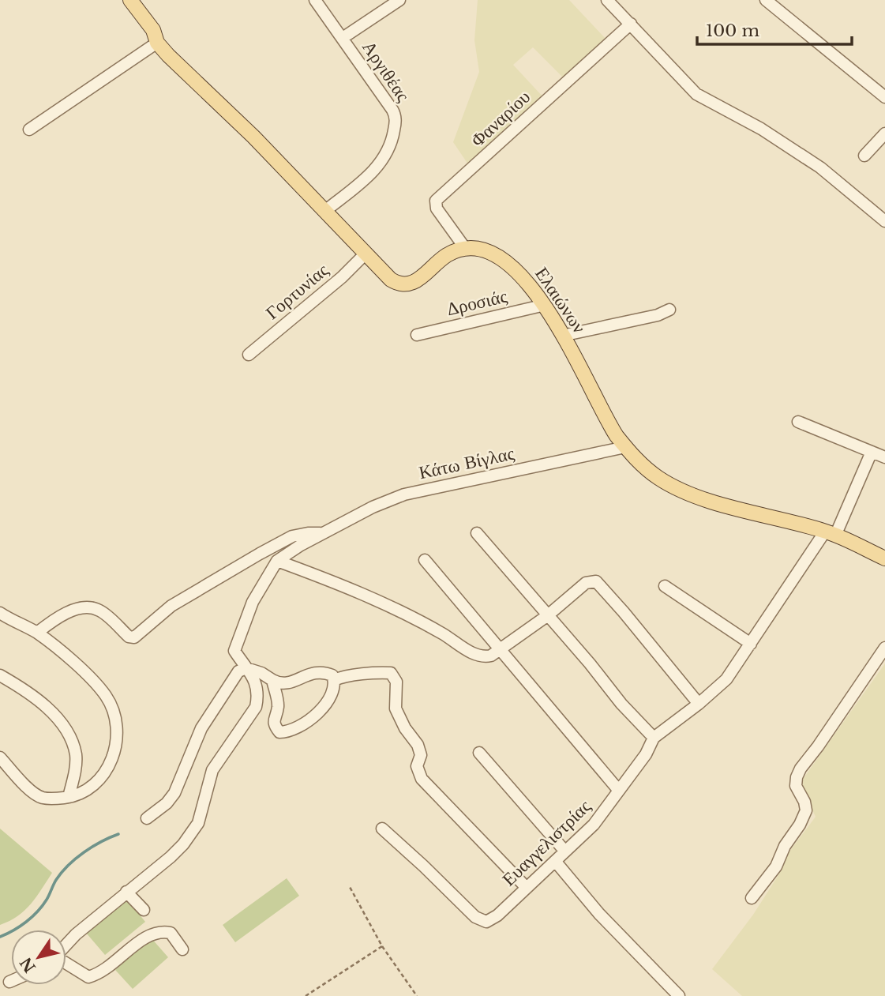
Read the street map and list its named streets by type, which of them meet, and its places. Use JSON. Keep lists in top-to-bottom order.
{
  "streets": {
    "main road": ["Ελαιώνων"],
    "street": [
      "Αργιθέας",
      "Φαναρίου",
      "Γορτυνίας",
      "Δροσιάς",
      "Κάτω Βίγλας",
      "Ευαγγελιστρίας"
    ]
  },
  "crossings": [
    ["Φαναρίου", "Ελαιώνων"],
    ["Ελαιώνων", "Δροσιάς"],
    ["Ελαιώνων", "Κάτω Βίγλας"]
  ],
  "scale_bar": "100 m",
  "north": "bottom left"
}
